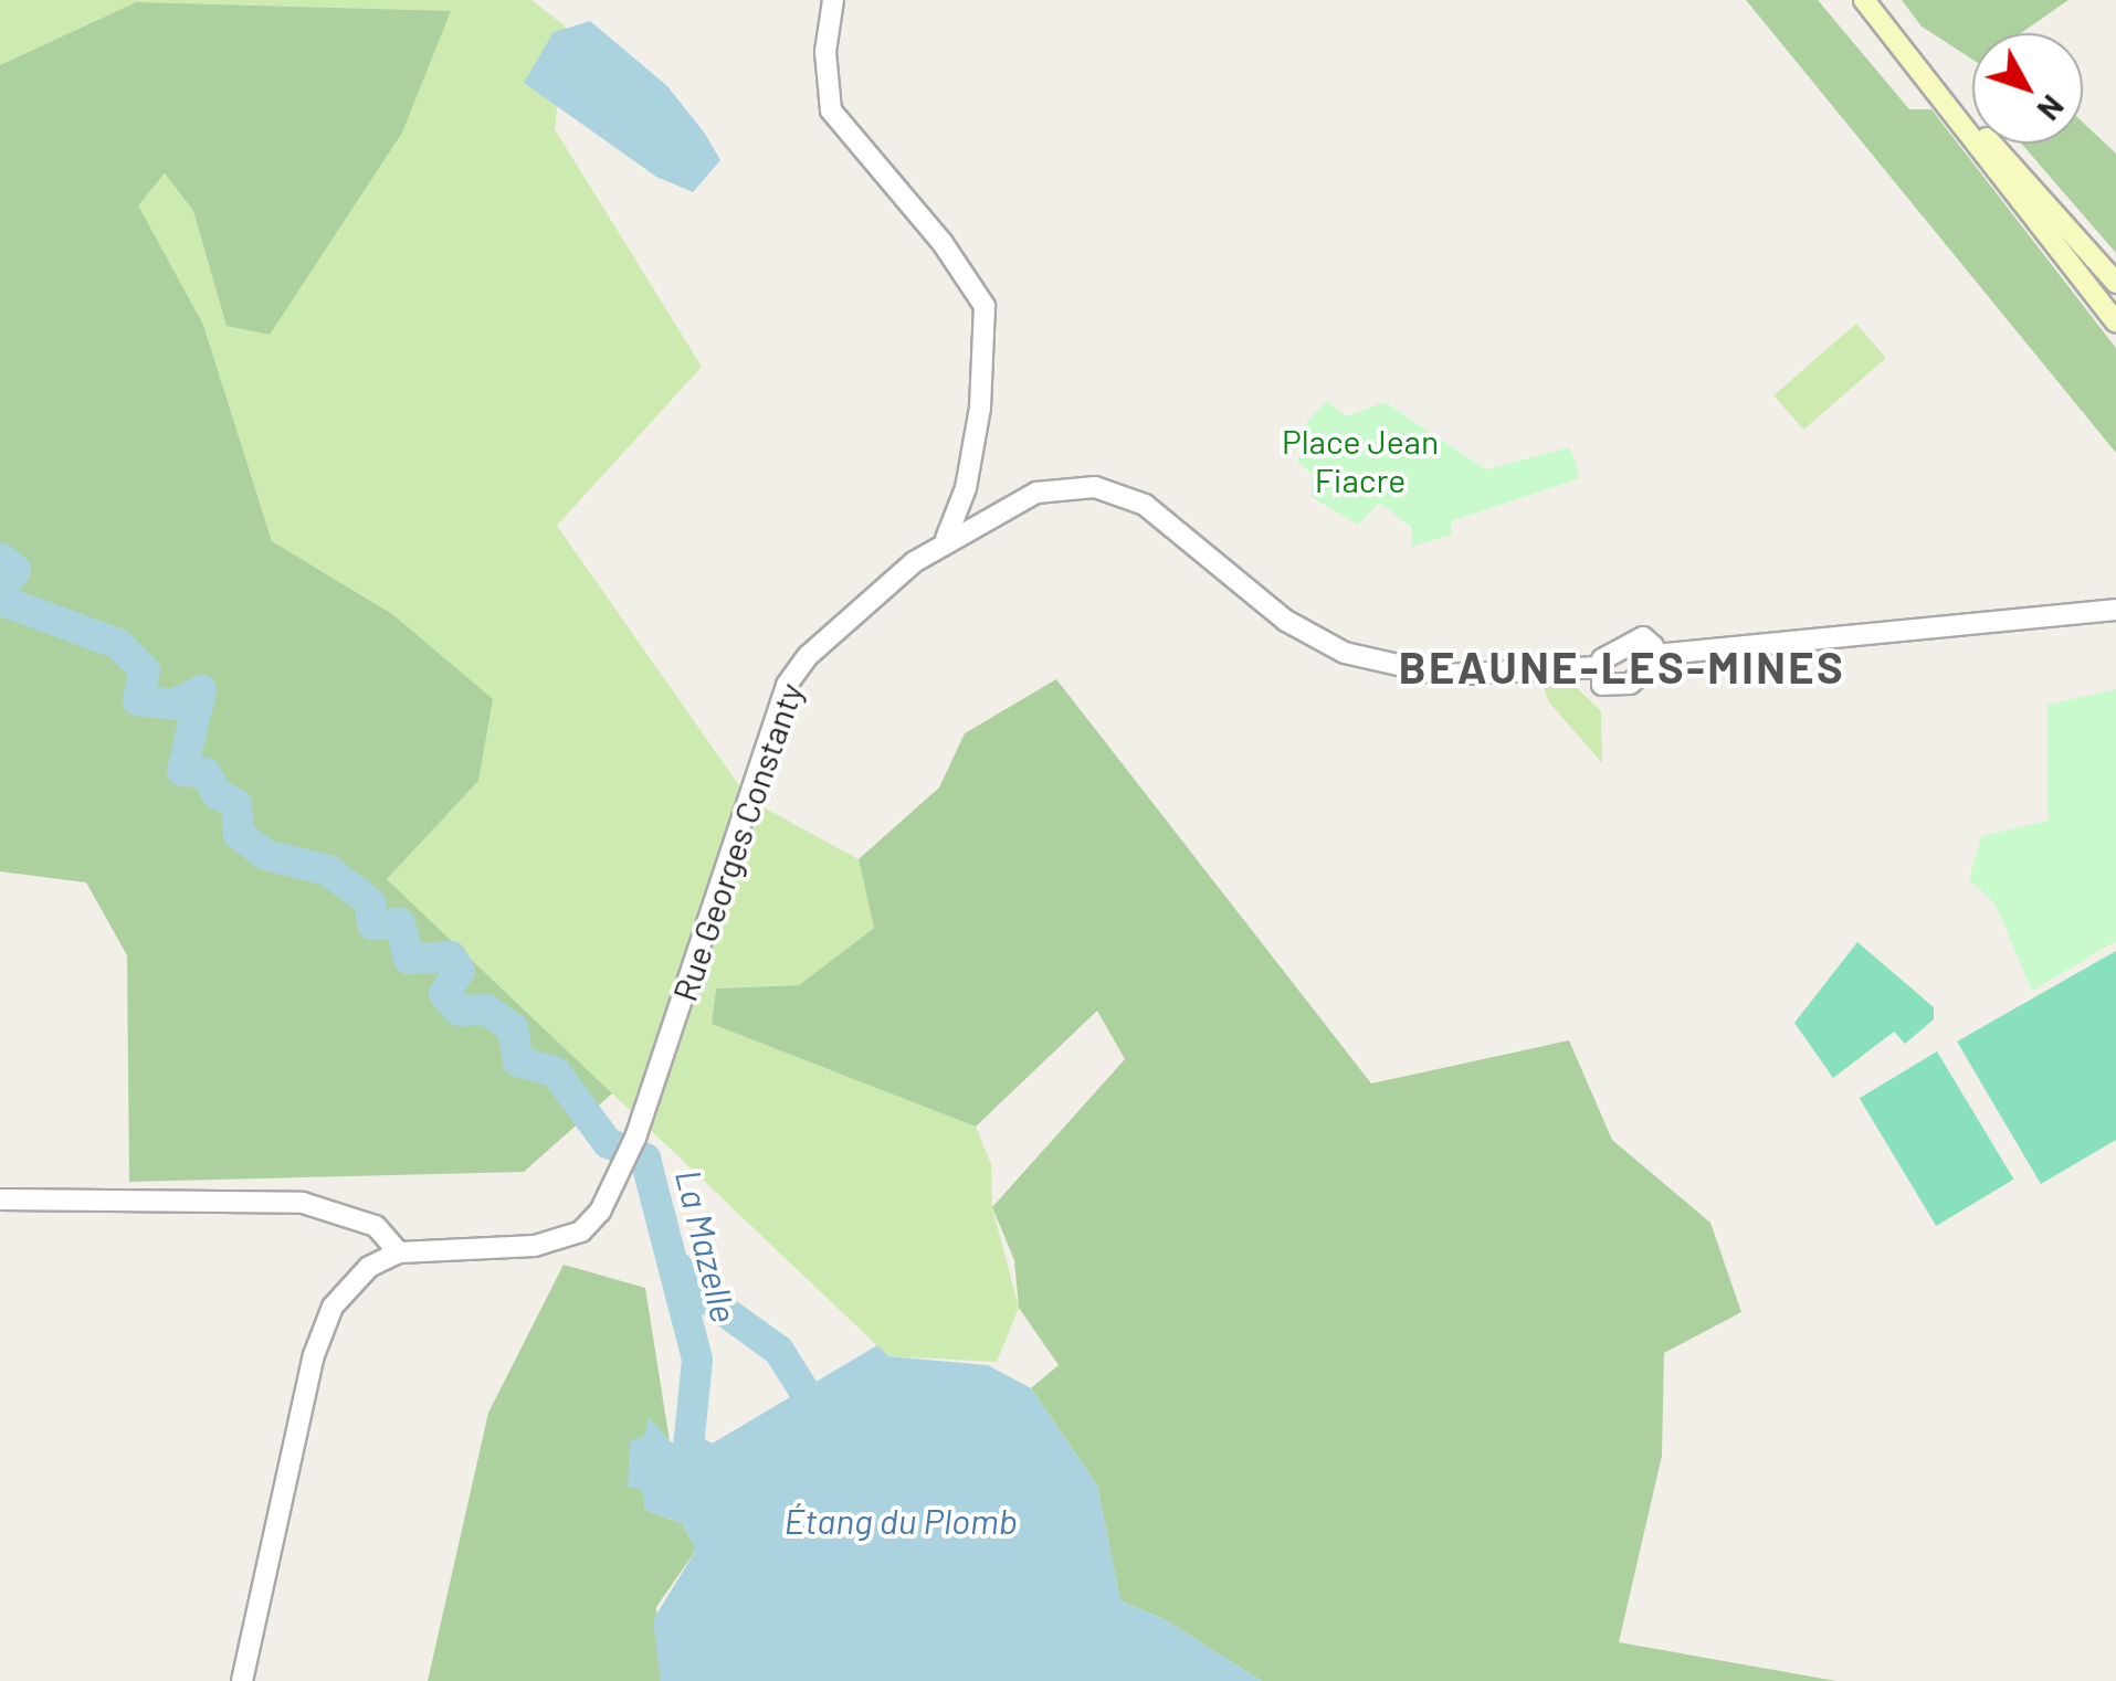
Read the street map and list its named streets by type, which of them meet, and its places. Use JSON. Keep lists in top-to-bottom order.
{
  "streets": {
    "street": ["Rue Georges Constanty"]
  },
  "districts": ["BEAUNE-LES-MINES"],
  "water": ["La Mazelle", "Étang du Plomb"],
  "parks": ["Place Jean Fiacre"],
  "north": "bottom right"
}
